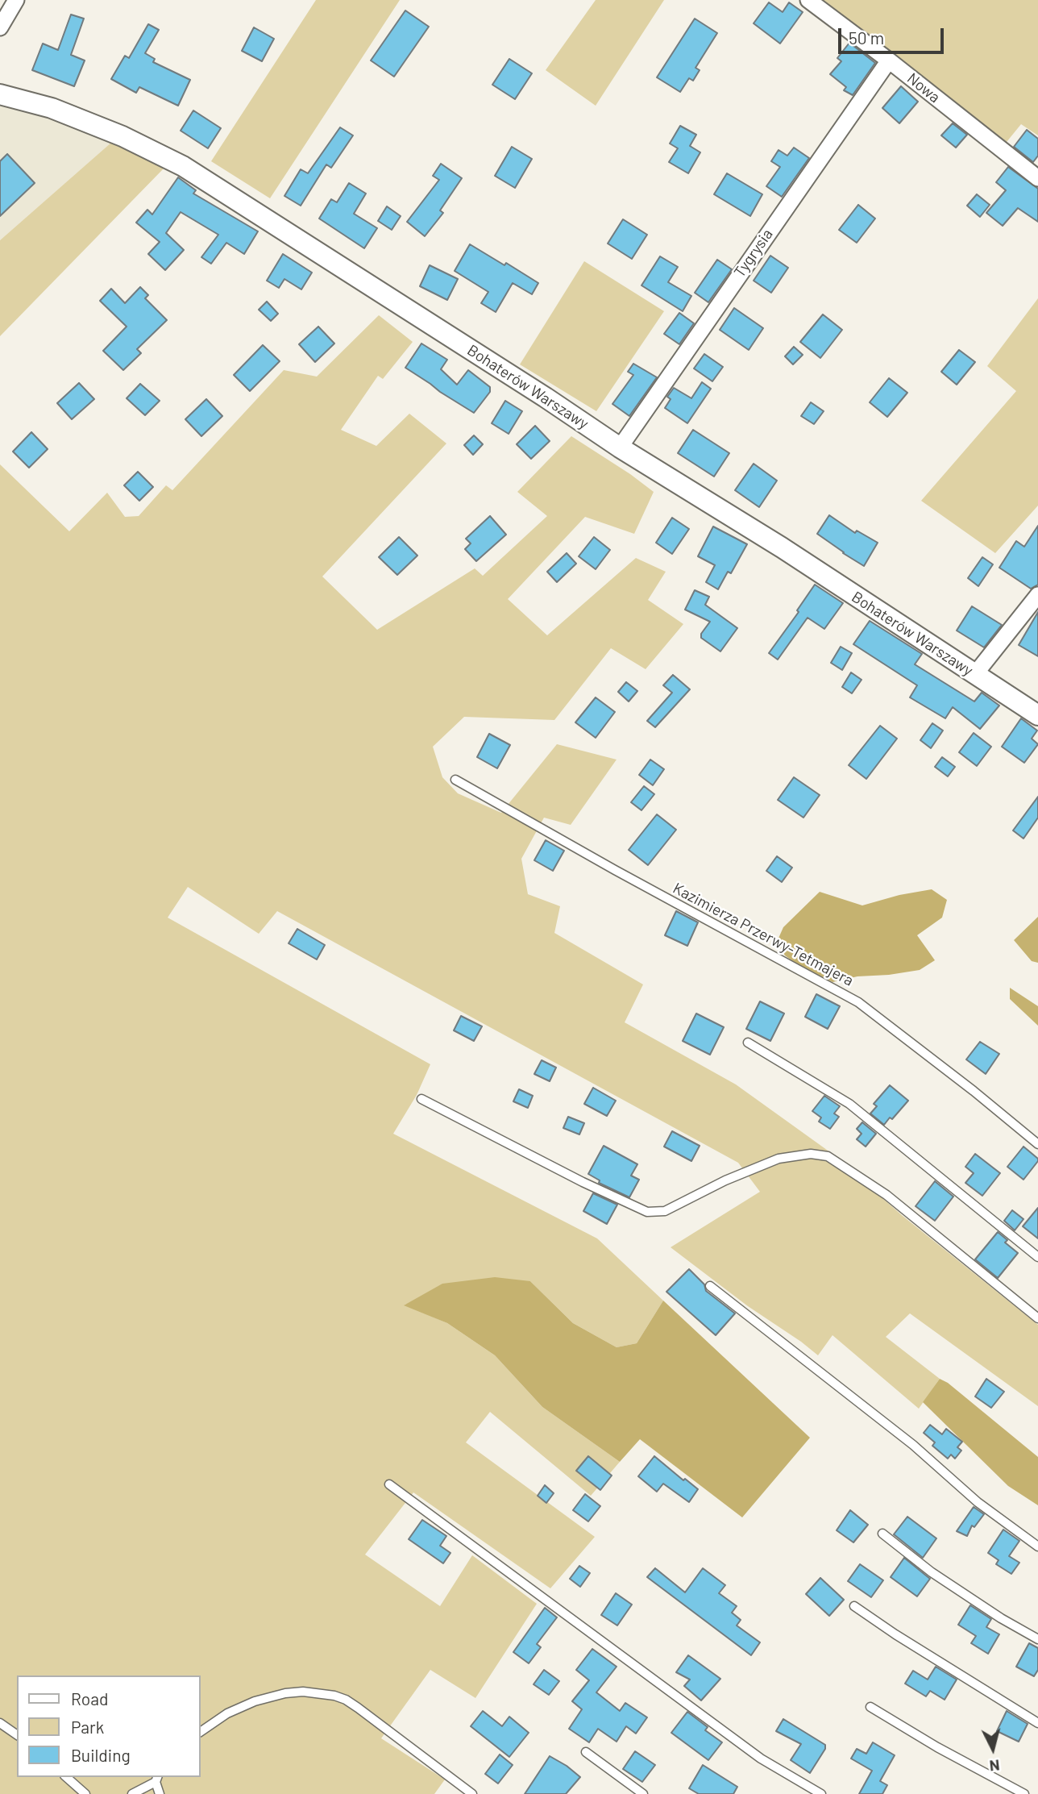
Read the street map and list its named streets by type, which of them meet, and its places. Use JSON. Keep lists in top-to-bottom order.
{
  "streets": {
    "street": ["Nowa", "Tygrysia", "Bohaterów Warszawy"],
    "lane": ["Kazimierza Przerwy-Tetmajera"]
  },
  "crossings": [
    ["Nowa", "Tygrysia"],
    ["Tygrysia", "Bohaterów Warszawy"]
  ],
  "legend": ["Road", "Park", "Building"],
  "scale_bar": "50 m",
  "north": "bottom"
}
